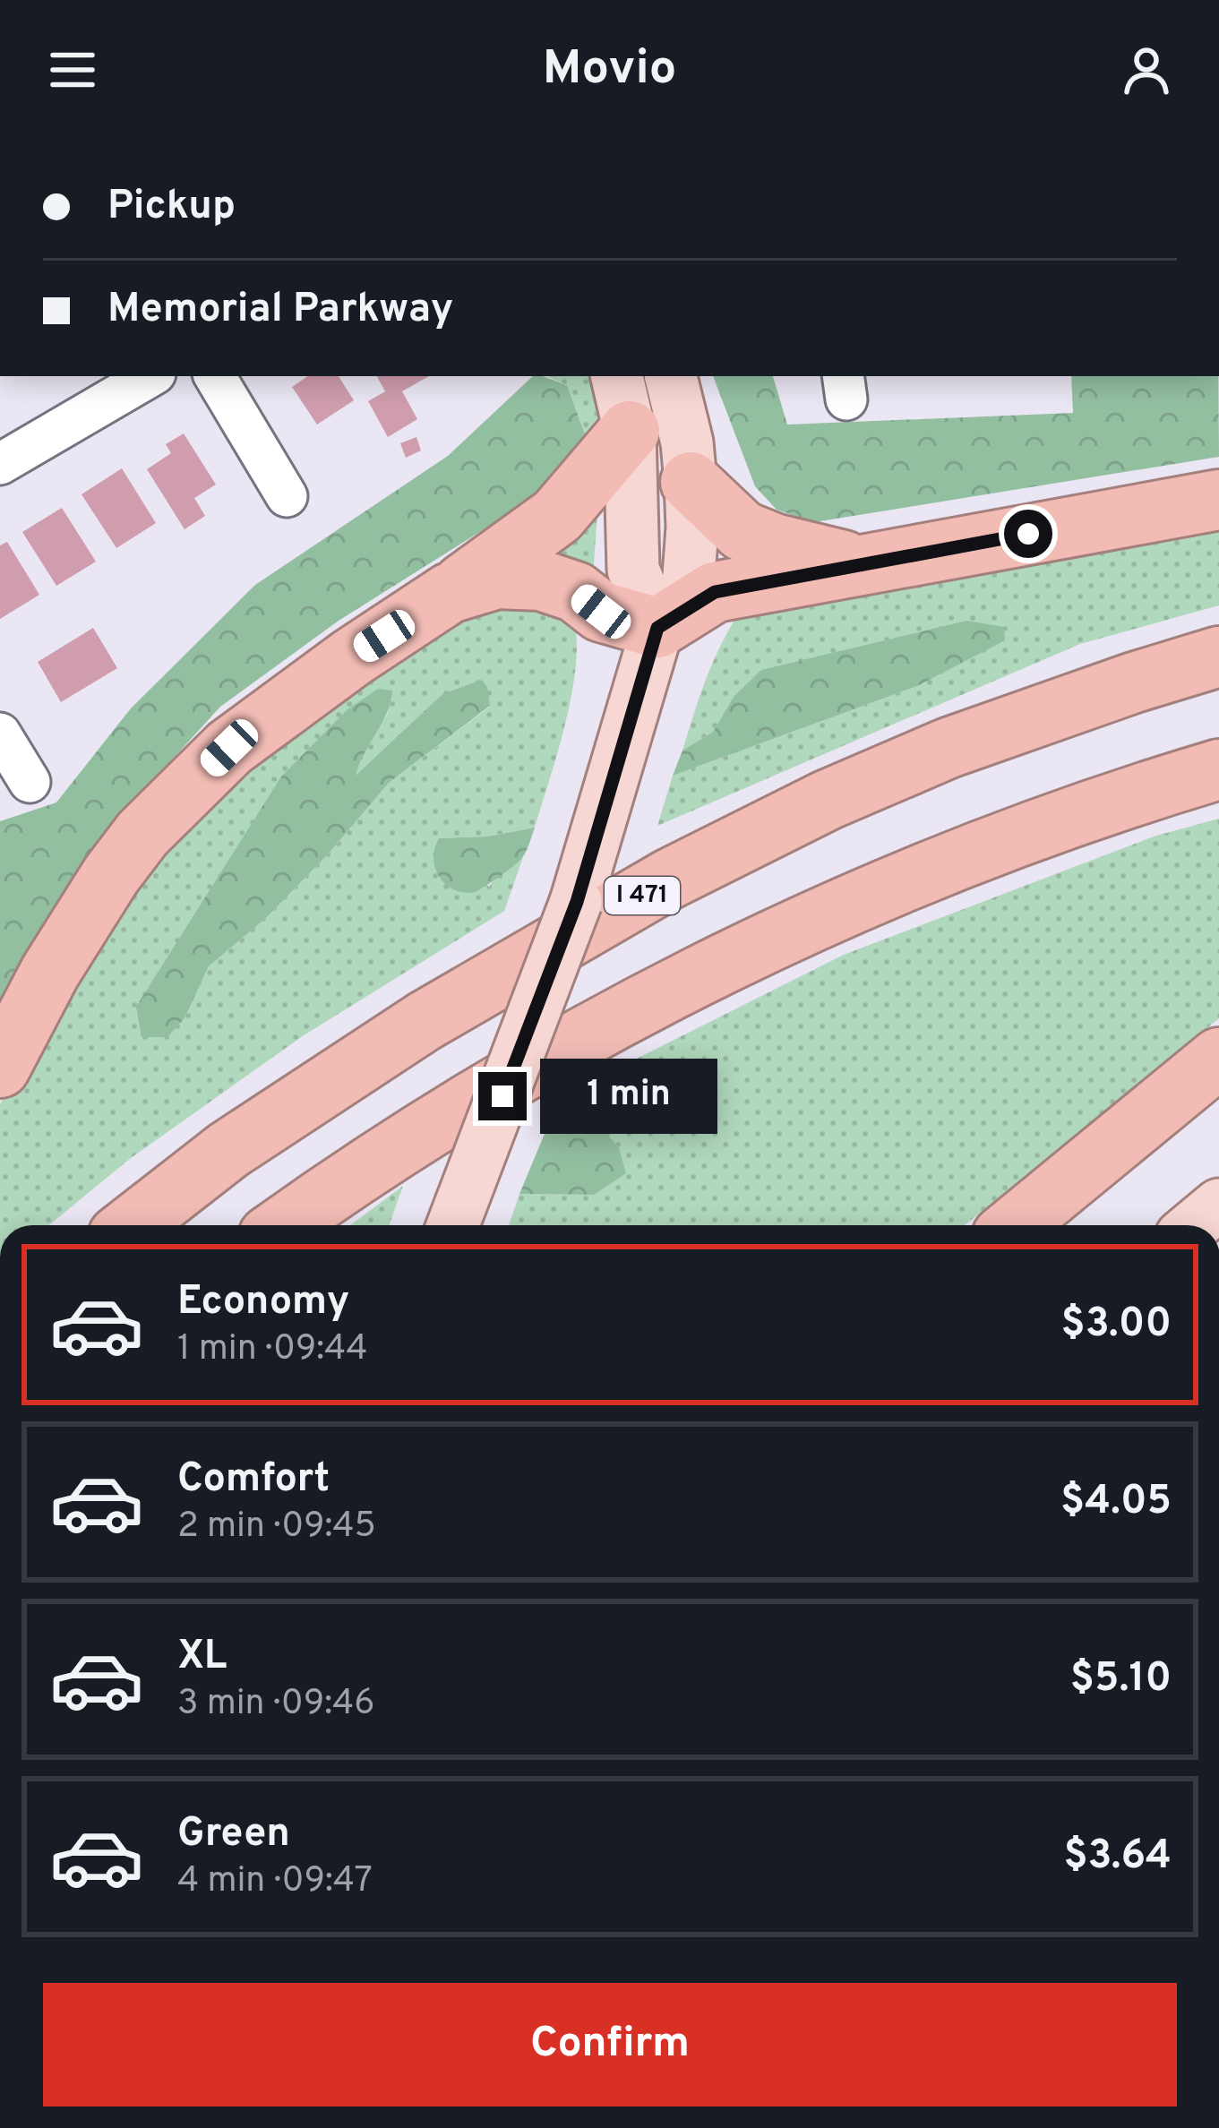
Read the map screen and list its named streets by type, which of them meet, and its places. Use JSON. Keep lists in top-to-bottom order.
{
  "streets": {
    "highway": ["I 471"]
  },
  "page": {
    "header": "Movio",
    "banner": ["Pickup", "Memorial Parkway"],
    "bubble": "1 min",
    "list": [
      {
        "name": "Economy",
        "note": "1 min · 09:44",
        "value": "$3.00"
      },
      {
        "name": "Comfort",
        "note": "2 min · 09:45",
        "value": "$4.05"
      },
      {
        "name": "XL",
        "note": "3 min · 09:46",
        "value": "$5.10"
      },
      {
        "name": "Green",
        "note": "4 min · 09:47",
        "value": "$3.64"
      }
    ],
    "buttons": "Confirm"
  }
}
